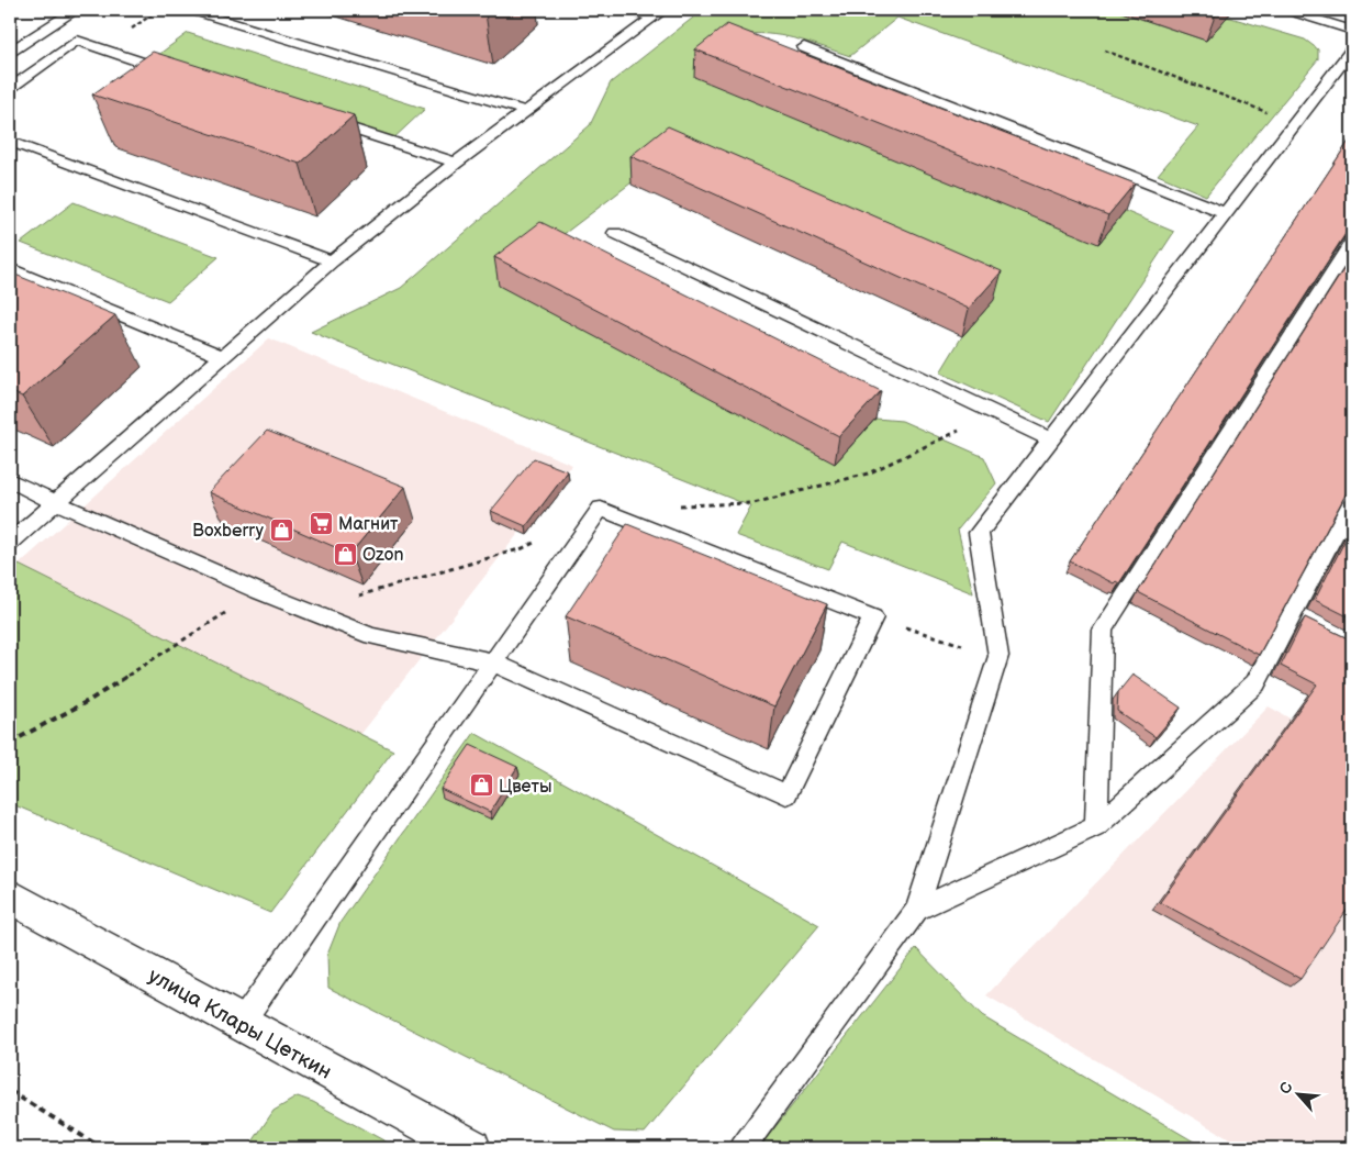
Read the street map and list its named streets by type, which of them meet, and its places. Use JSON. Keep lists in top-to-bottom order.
{
  "streets": {
    "main road": ["улица Клары Цеткин"]
  },
  "places": {
    "supermarket": ["Магнит"],
    "shop": ["Boxberry", "Ozon", "Цветы"]
  },
  "north": "top left"
}
